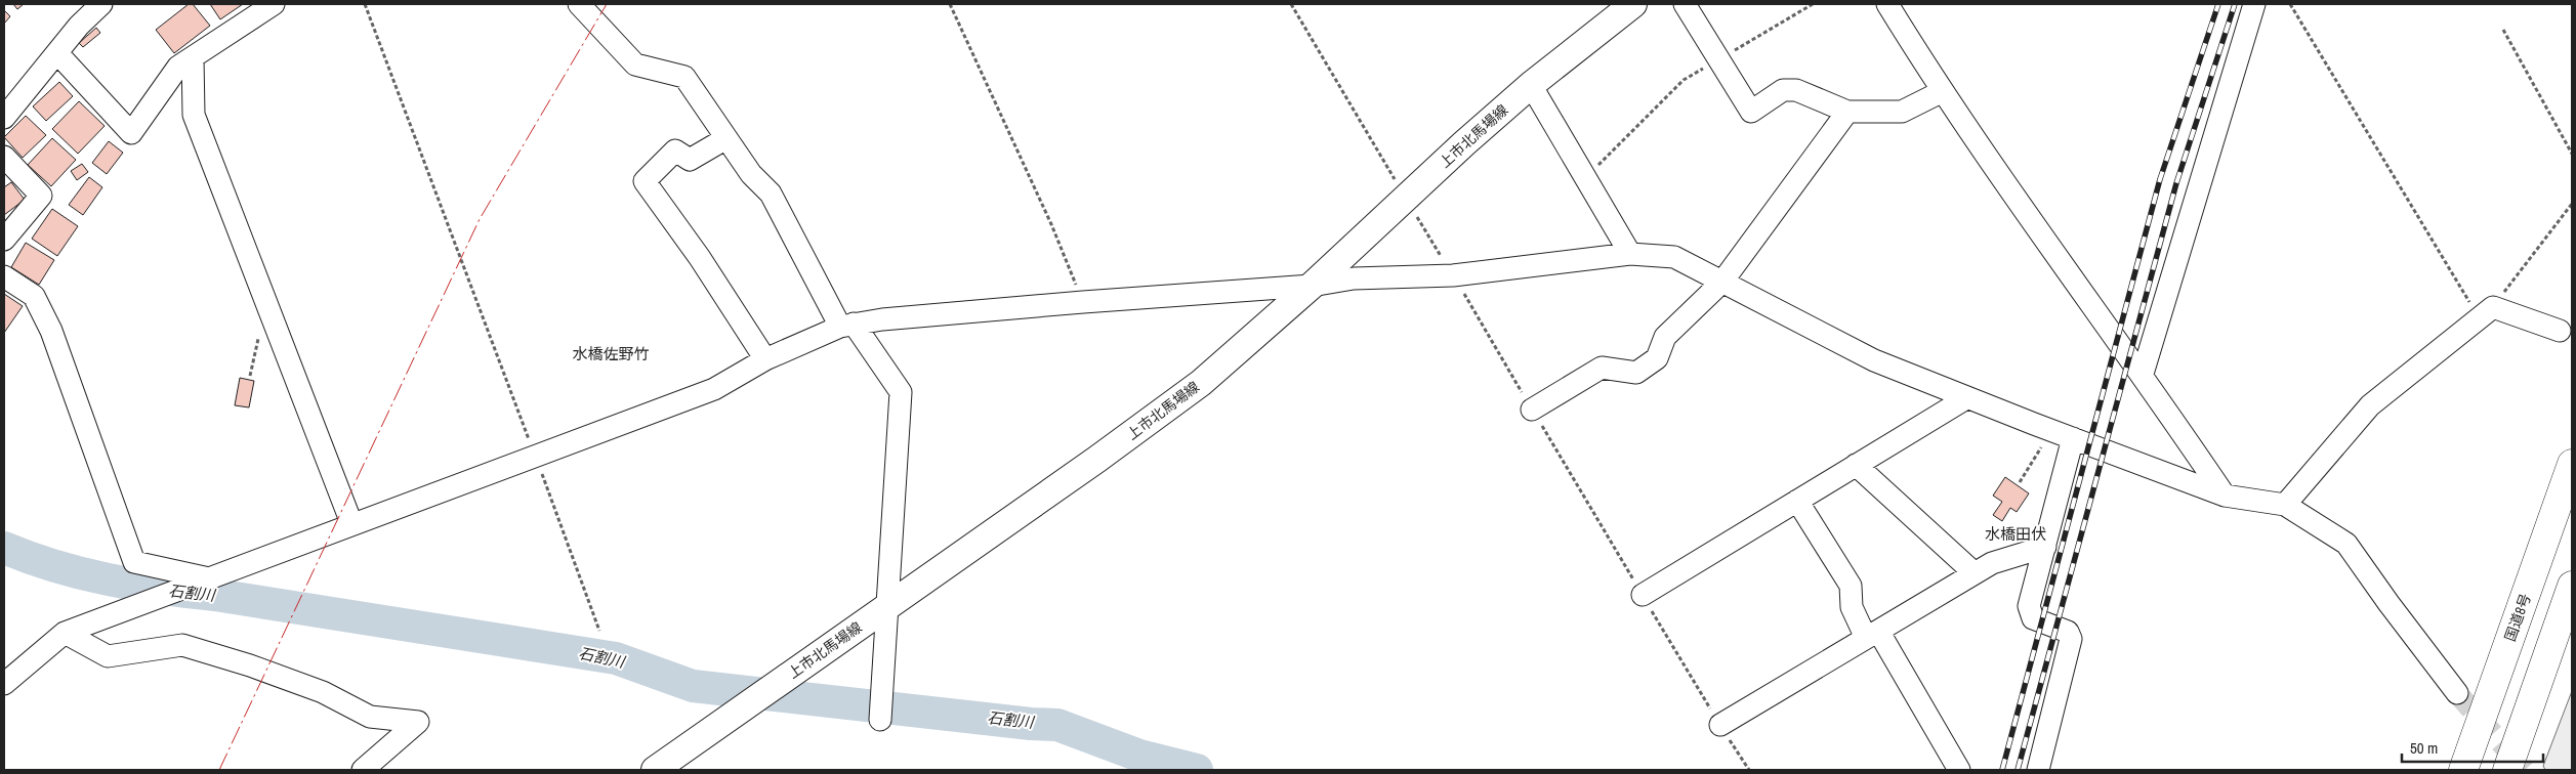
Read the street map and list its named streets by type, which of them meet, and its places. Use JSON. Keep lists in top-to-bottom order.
{
  "streets": {
    "highway": ["国道8号"],
    "main road": ["上市北馬場線"]
  },
  "districts": ["水橋佐野竹", "水橋田伏"],
  "water": ["石割川"],
  "scale_bar": "50 m"
}
